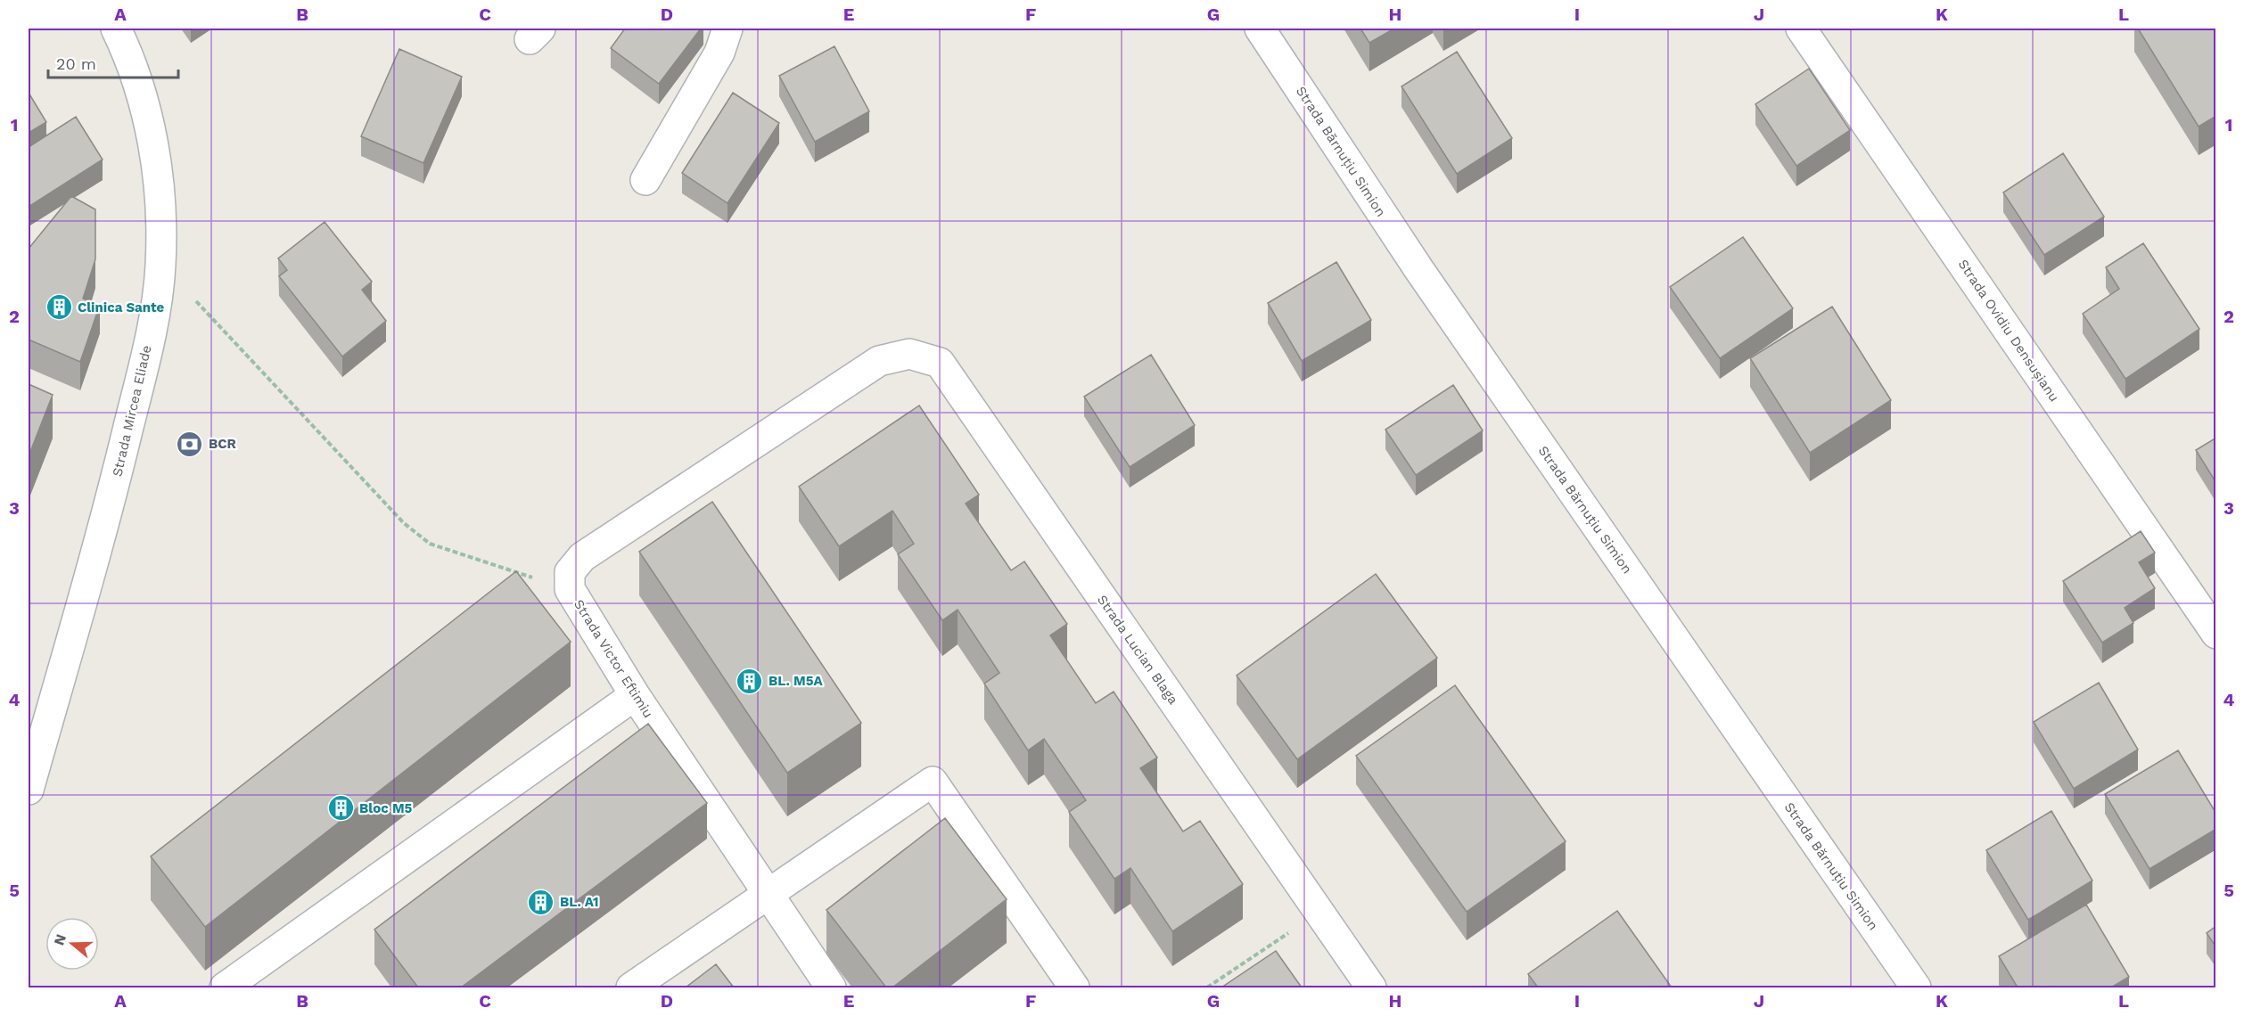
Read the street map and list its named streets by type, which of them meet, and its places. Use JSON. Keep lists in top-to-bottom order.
{
  "streets": {
    "street": [
      "Strada Bărnuțiu Simion",
      "Strada Ovidiu Densușianu",
      "Strada Mircea Eliade",
      "Strada Lucian Blaga",
      "Strada Victor Eftimiu"
    ]
  },
  "crossings": [
    ["Strada Lucian Blaga", "Strada Victor Eftimiu"]
  ],
  "places": {
    "building": [
      "Clinica Sante",
      "BL. M5A",
      "Bloc M5",
      "BL. A1"
    ],
    "bank": ["BCR"]
  },
  "scale_bar": "20 m",
  "north": "left",
  "grid": {
    "columns": [
      "A",
      "B",
      "C",
      "D",
      "E",
      "F",
      "G",
      "H",
      "I",
      "J",
      "K",
      "L"
    ],
    "rows": [
      "1",
      "2",
      "3",
      "4",
      "5"
    ]
  }
}
